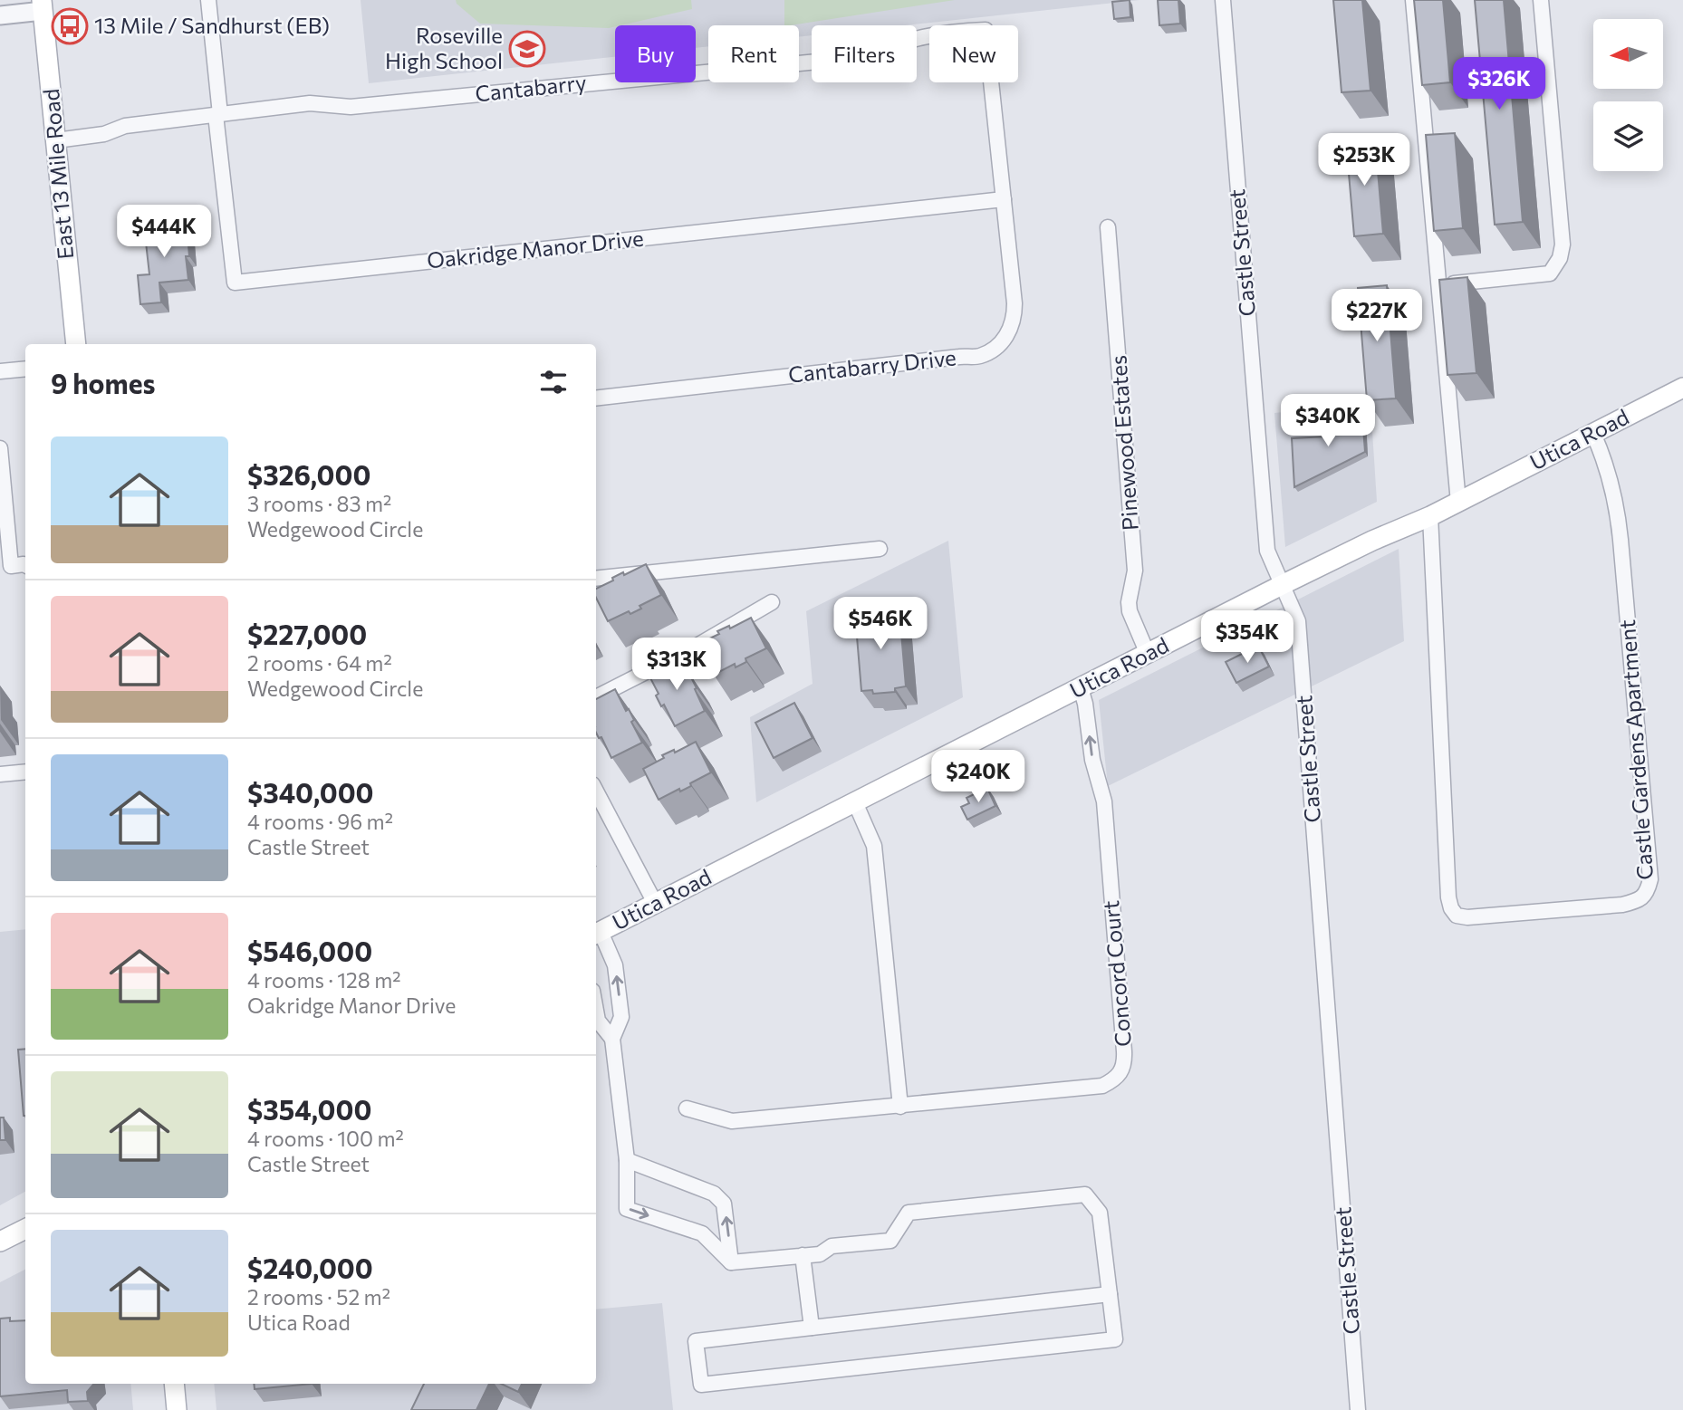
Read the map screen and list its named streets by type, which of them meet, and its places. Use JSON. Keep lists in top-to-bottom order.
{
  "streets": {
    "main road": ["East 13 Mile Road", "Utica Road"],
    "street": [
      "Cantabarry",
      "Oakridge Manor Drive",
      "Castle Street",
      "Cantabarry Drive",
      "Pinewood Estates",
      "Castle Gardens Apartment",
      "Concord Court"
    ]
  },
  "crossings": [
    ["Cantabarry", "East 13 Mile Road"],
    ["Cantabarry", "Oakridge Manor Drive"],
    ["Cantabarry", "Cantabarry Drive"],
    ["Oakridge Manor Drive", "Cantabarry Drive"],
    ["Castle Street", "Utica Road"],
    ["Utica Road", "Pinewood Estates"],
    ["Utica Road", "Castle Gardens Apartment"],
    ["Utica Road", "Concord Court"]
  ],
  "places": {
    "bus stop": ["13 Mile / Sandhurst (EB)"],
    "school or university": ["Roseville High School"]
  },
  "north": "left",
  "page": {
    "chip": [
      "Buy",
      "Rent",
      "Filters",
      "New"
    ],
    "price": [
      "$326K",
      "$253K",
      "$444K",
      "$227K",
      "$340K",
      "$546K",
      "$354K",
      "$313K",
      "$240K"
    ],
    "heading": "9 homes",
    "list": [
      {
        "name": "$326,000",
        "note": "3 rooms · 83 m² · Wedgewood Circle"
      },
      {
        "name": "$227,000",
        "note": "2 rooms · 64 m² · Wedgewood Circle"
      },
      {
        "name": "$340,000",
        "note": "4 rooms · 96 m² · Castle Street"
      },
      {
        "name": "$546,000",
        "note": "4 rooms · 128 m² · Oakridge Manor Drive"
      },
      {
        "name": "$354,000",
        "note": "4 rooms · 100 m² · Castle Street"
      },
      {
        "name": "$240,000",
        "note": "2 rooms · 52 m² · Utica Road"
      }
    ]
  }
}
